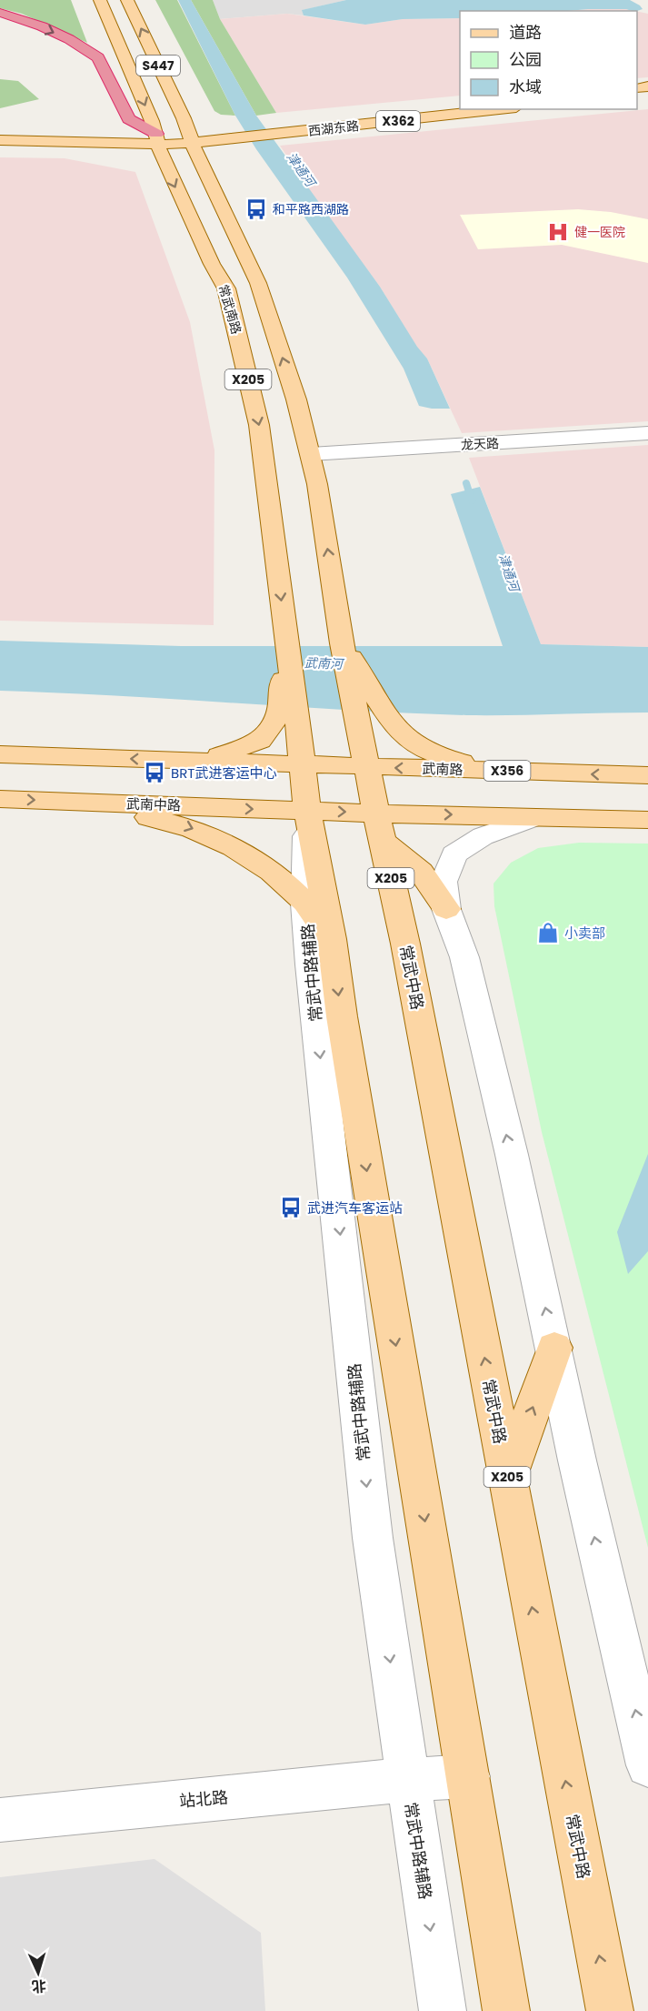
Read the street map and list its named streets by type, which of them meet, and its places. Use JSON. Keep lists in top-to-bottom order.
{
  "streets": {
    "main road": [
      "S447",
      "X362",
      "西湖东路",
      "常武南路",
      "X205",
      "武南路",
      "X356",
      "武南中路",
      "常武中路"
    ],
    "street": ["龙天路", "常武中路辅路", "站北路"]
  },
  "crossings": [
    ["S447", "X362"],
    ["S447", "X205"],
    ["X362", "西湖东路"],
    ["X362", "常武南路"],
    ["X362", "X205"],
    ["常武南路", "X205"],
    ["X205", "龙天路"],
    ["X205", "武南路"],
    ["X205", "X356"],
    ["X205", "武南中路"],
    ["X205", "常武中路辅路"],
    ["X205", "常武中路"],
    ["X205", "站北路"],
    ["武南路", "X356"],
    ["武南中路", "常武中路辅路"],
    ["常武中路辅路", "站北路"]
  ],
  "water": ["津通河", "武南河"],
  "places": {
    "bus stop": ["和平路西湖路", "BRT武进客运中心", "武进汽车客运站"],
    "hospital": ["健一医院"],
    "shop": ["小卖部"]
  },
  "legend": ["道路", "公园", "水域"],
  "north": "bottom"
}
